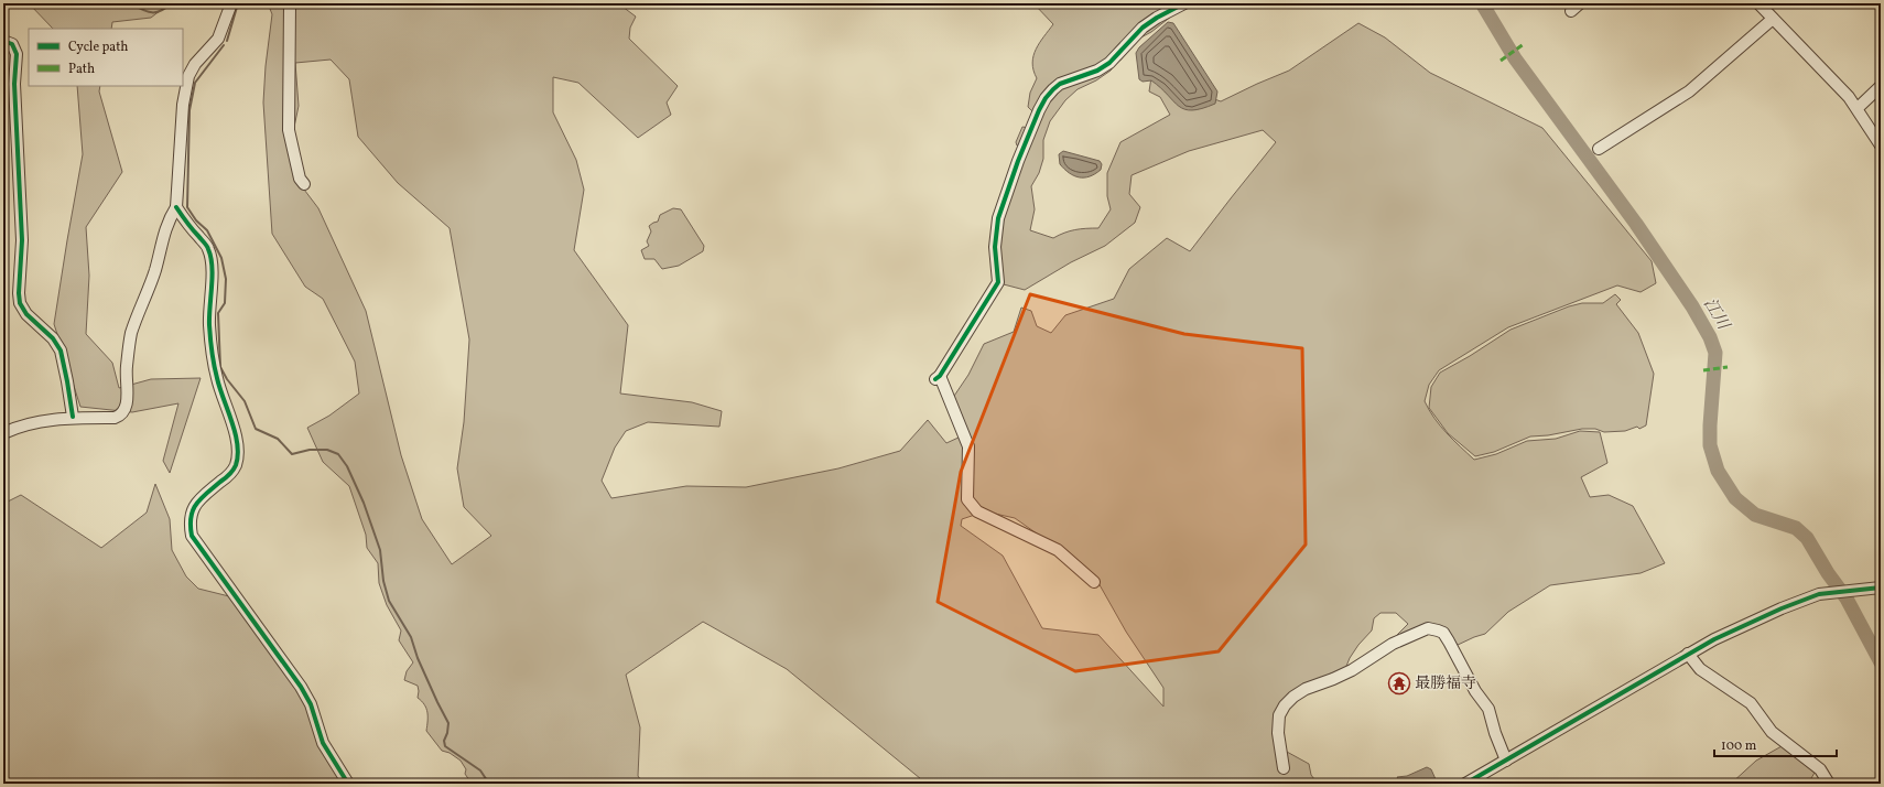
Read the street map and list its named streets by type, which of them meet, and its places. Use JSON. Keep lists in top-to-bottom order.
{
  "water": ["江川"],
  "places": {
    "temple": ["最勝福寺"]
  },
  "legend": ["Cycle path", "Path"],
  "scale_bar": "100 m"
}
